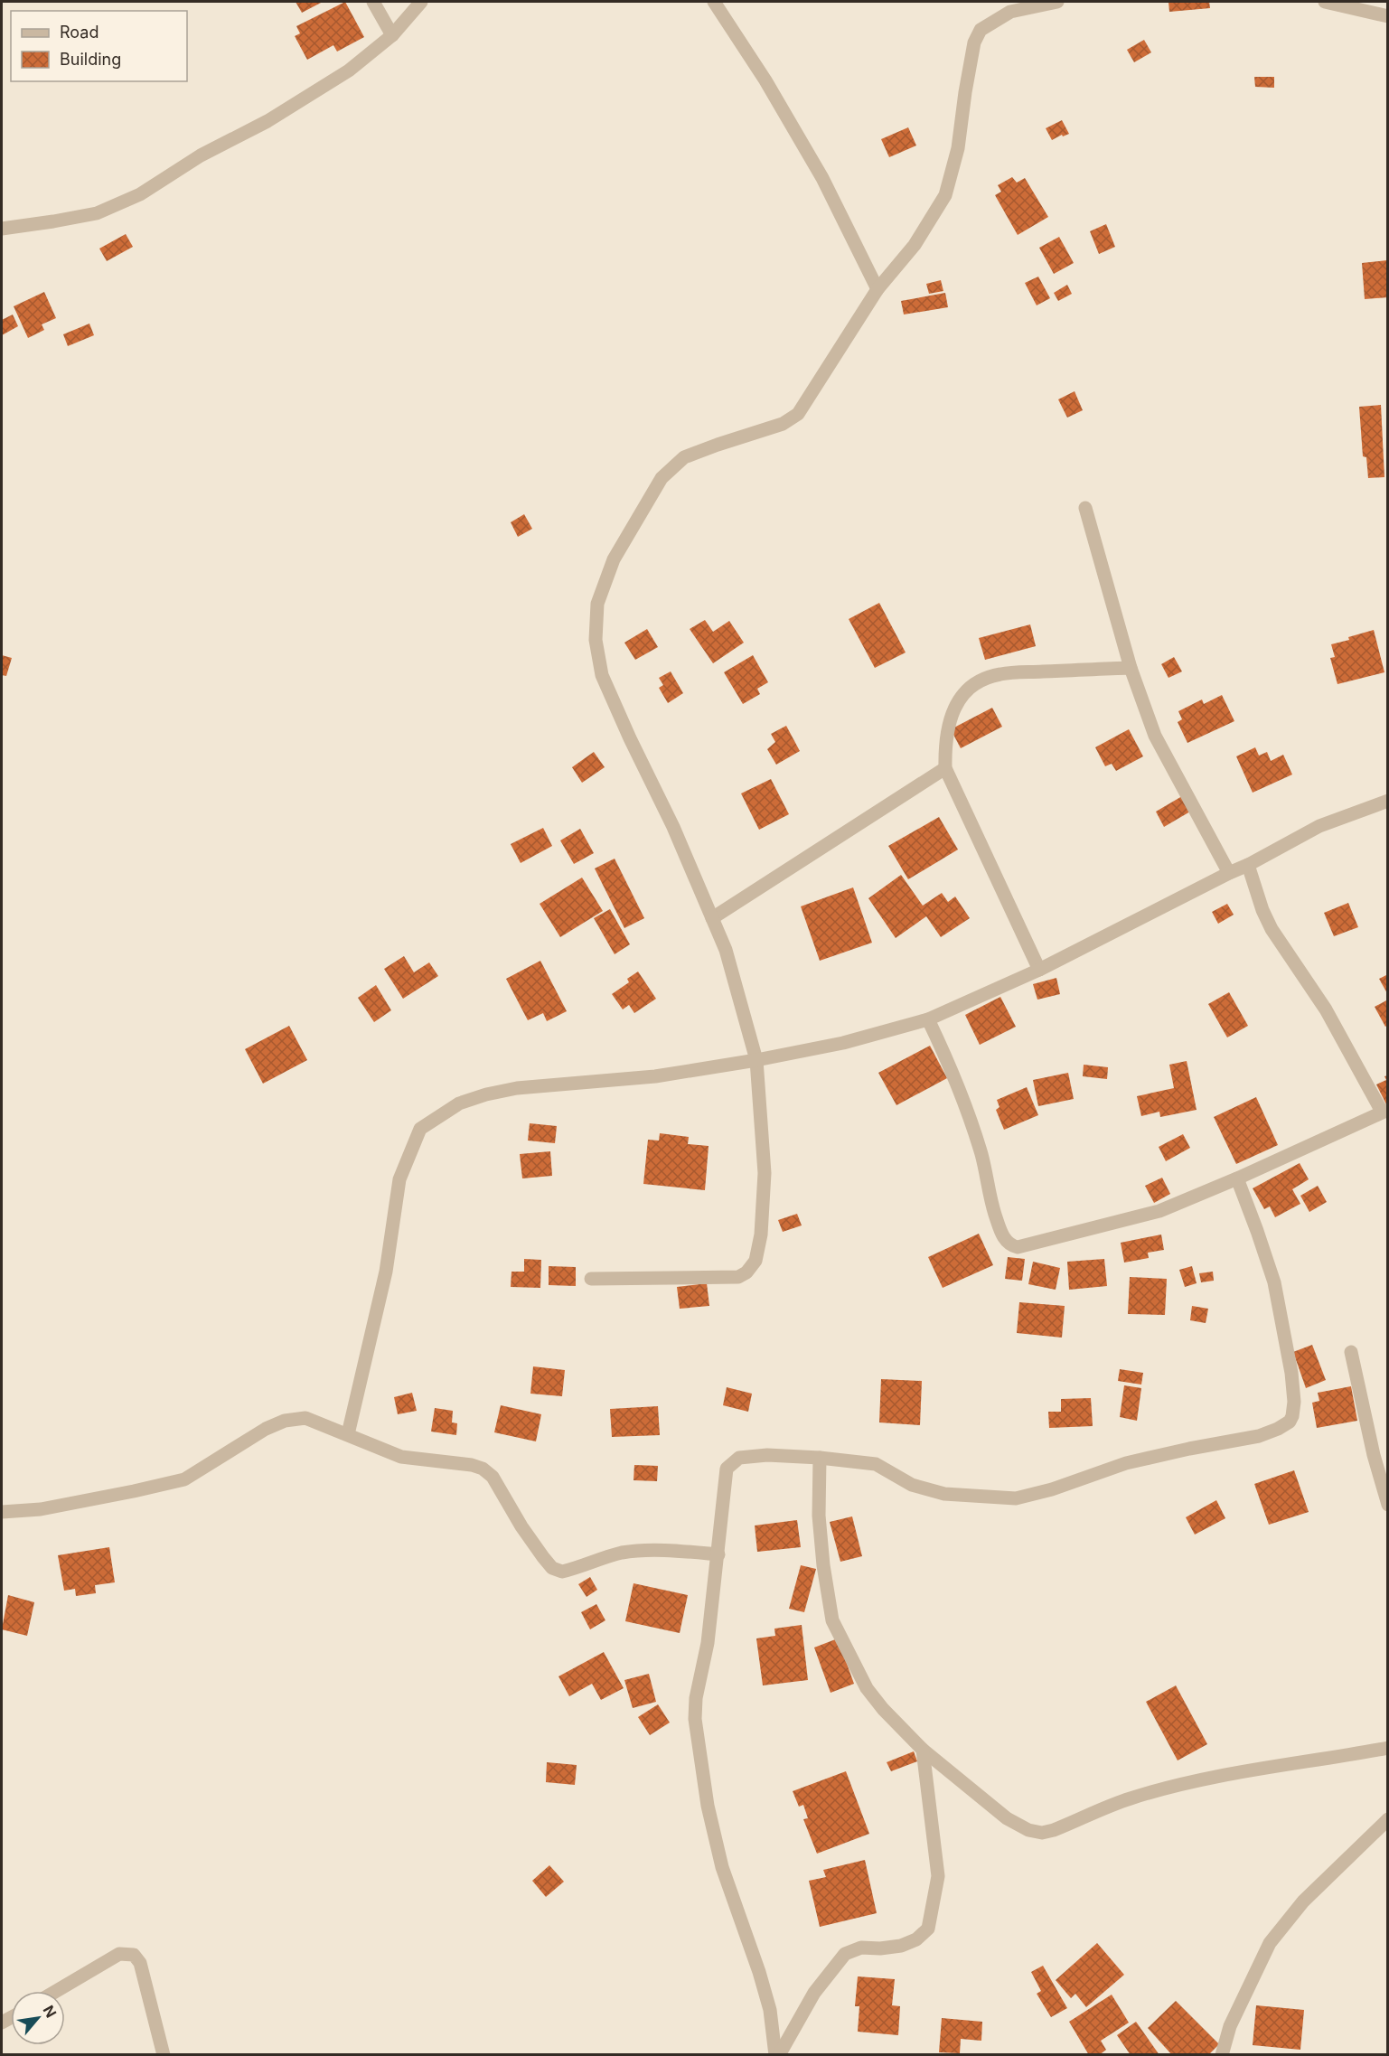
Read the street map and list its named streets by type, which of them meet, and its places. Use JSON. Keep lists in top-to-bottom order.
{
  "legend": ["Road", "Building"],
  "north": "top right"
}
